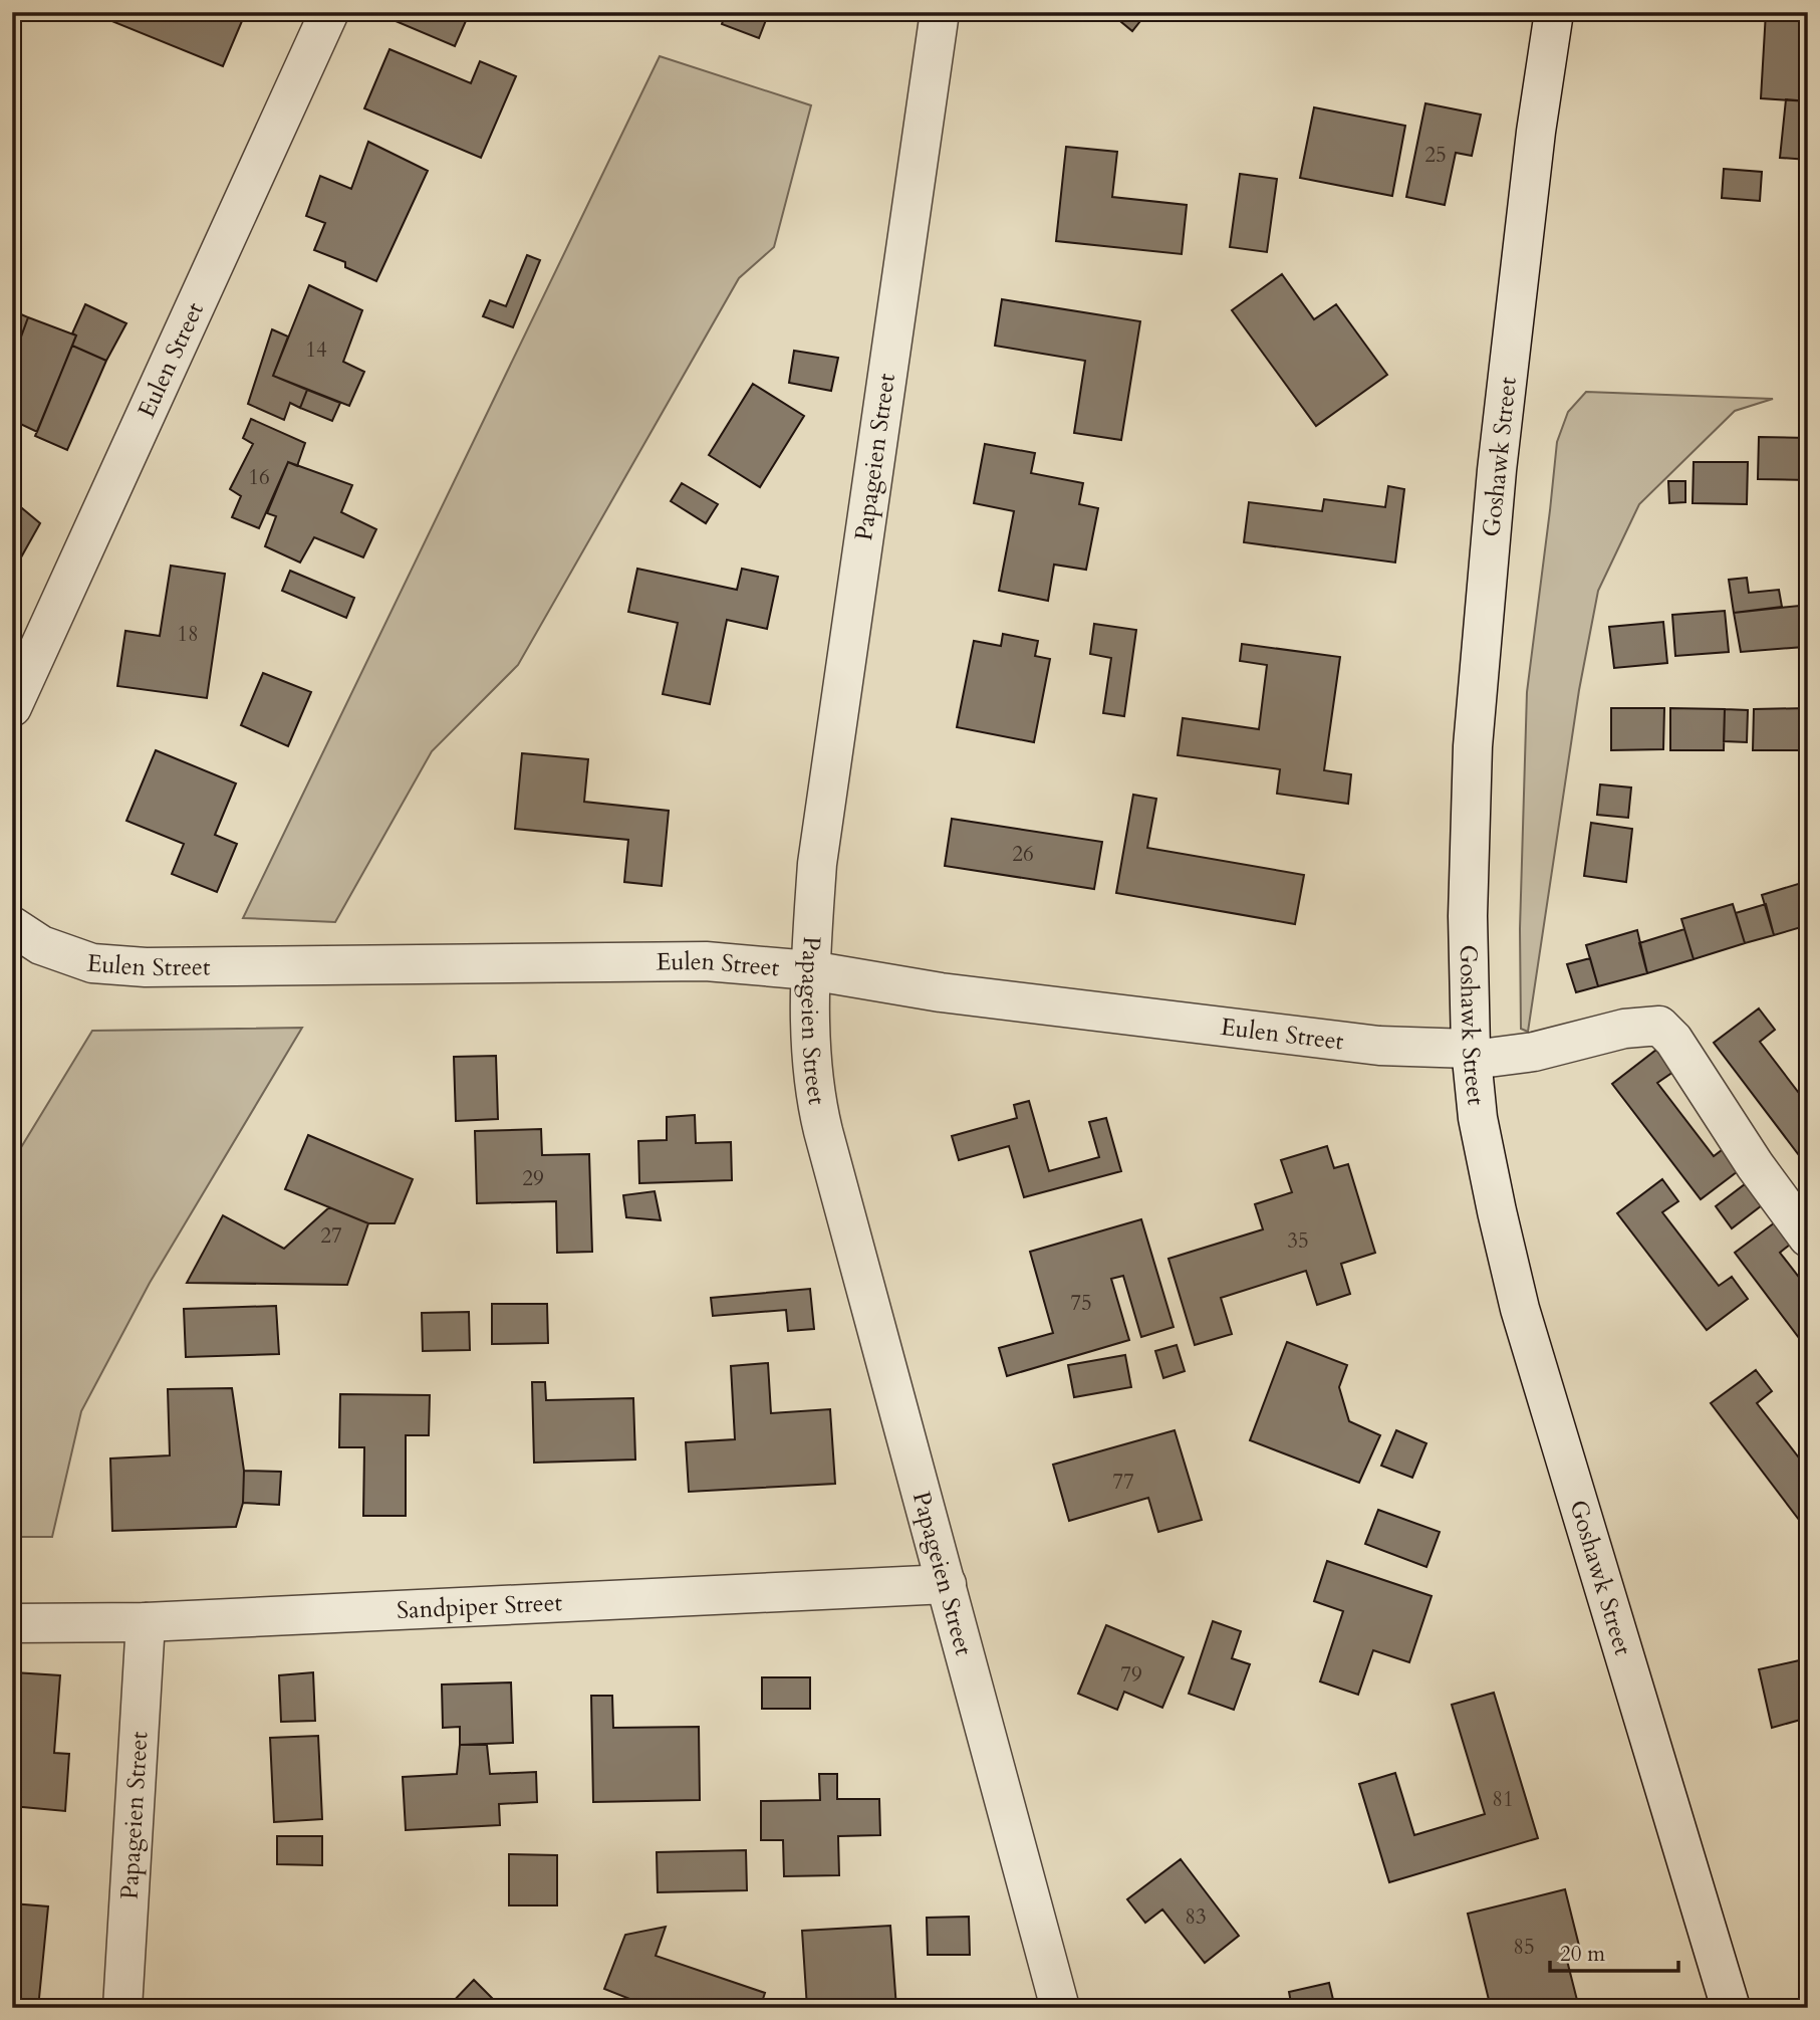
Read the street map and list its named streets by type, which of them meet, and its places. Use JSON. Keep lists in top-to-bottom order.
{
  "streets": {
    "street": [
      "Eulen Street",
      "Papageien Street",
      "Goshawk Street",
      "Sandpiper Street"
    ]
  },
  "crossings": [
    ["Eulen Street", "Papageien Street"],
    ["Eulen Street", "Goshawk Street"],
    ["Papageien Street", "Sandpiper Street"]
  ],
  "house_numbers": [
    "25",
    "14",
    "16",
    "18",
    "26",
    "29",
    "27",
    "35",
    "75",
    "77",
    "79",
    "81",
    "83",
    "85"
  ],
  "scale_bar": "20 m"
}
